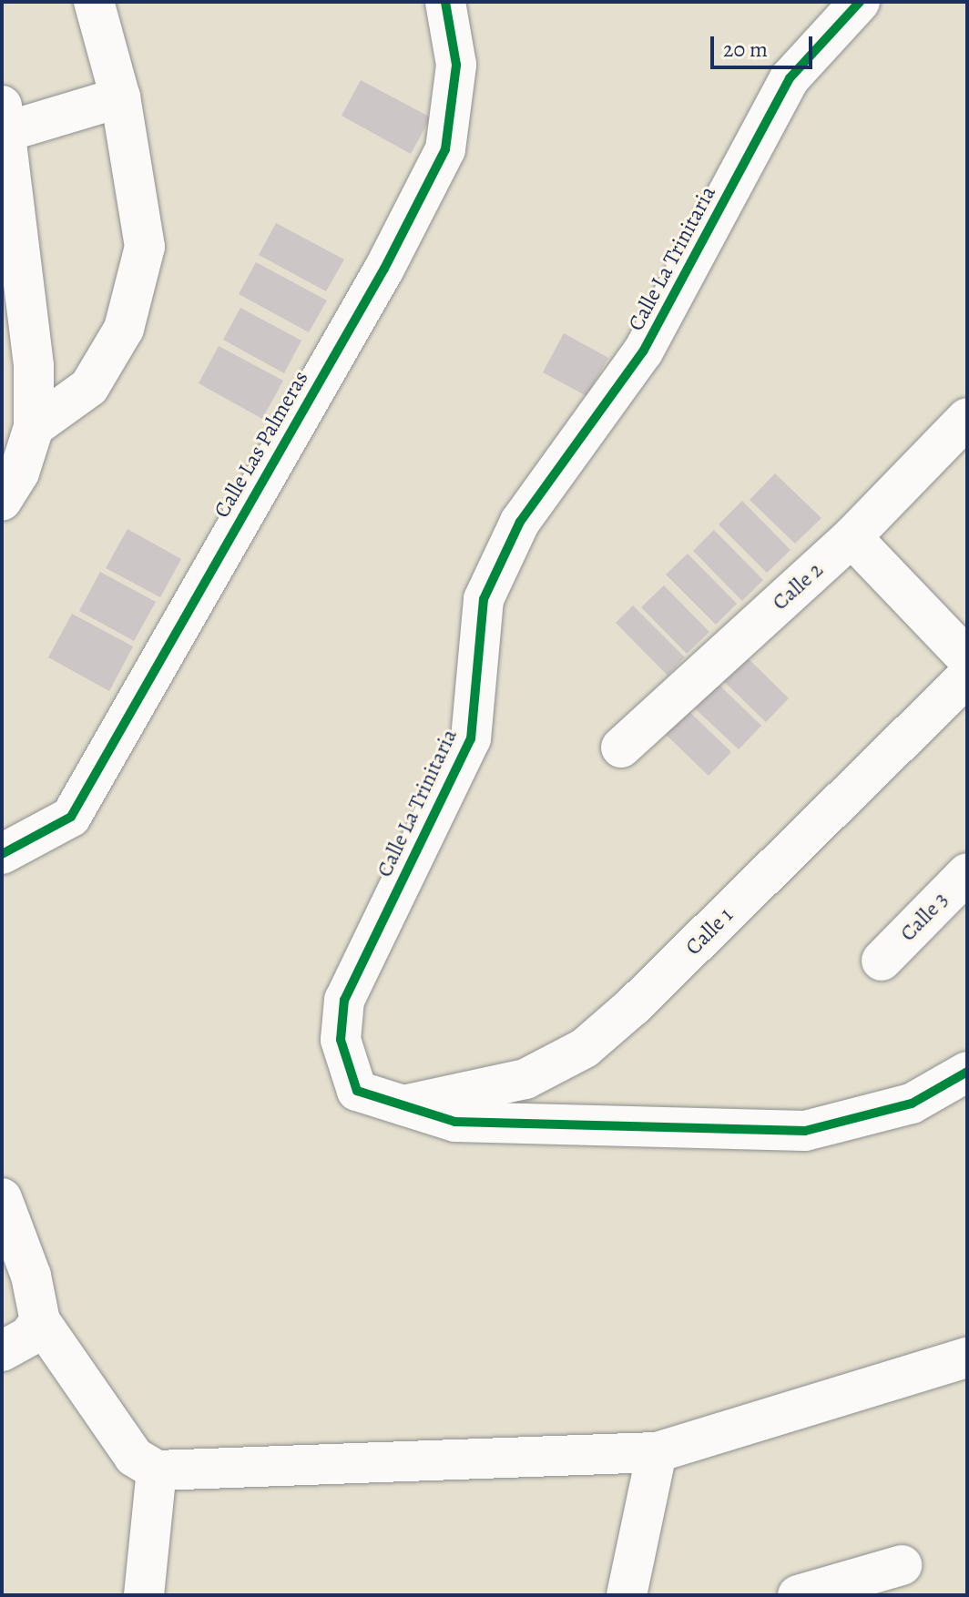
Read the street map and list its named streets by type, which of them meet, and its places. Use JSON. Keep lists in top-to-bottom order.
{
  "streets": {
    "street": [
      "Calle La Trinitaria",
      "Calle Las Palmeras",
      "Calle 2",
      "Calle 3",
      "Calle 1"
    ]
  },
  "crossings": [
    ["Calle La Trinitaria", "Calle 1"]
  ],
  "scale_bar": "20 m"
}
